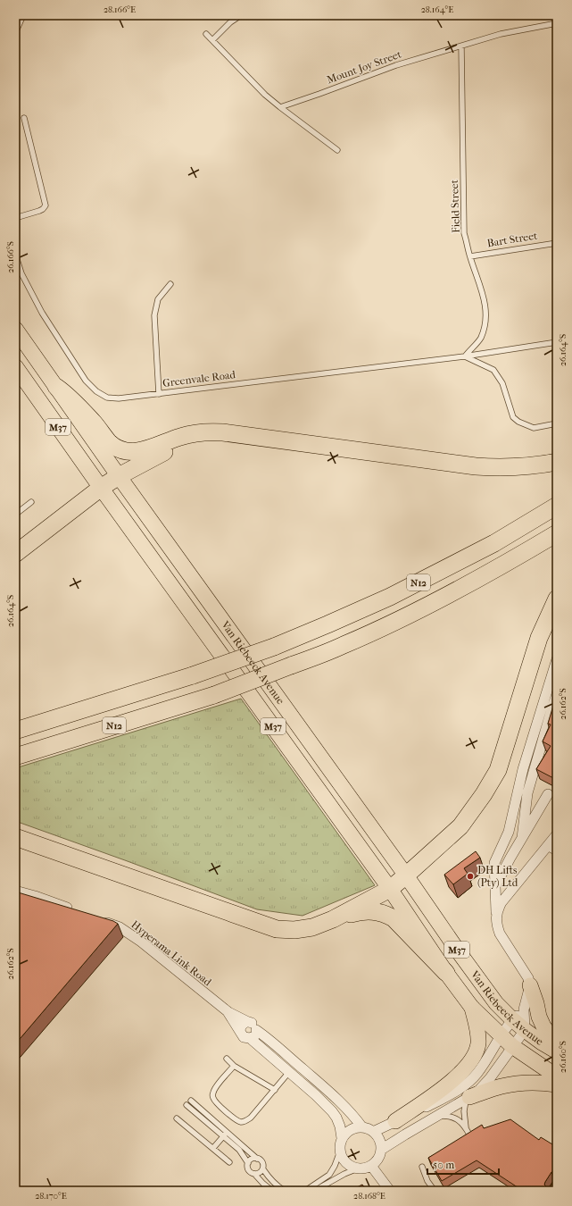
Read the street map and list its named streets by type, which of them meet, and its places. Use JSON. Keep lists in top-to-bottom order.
{
  "streets": {
    "highway": ["N12"],
    "main road": ["M37", "Van Riebeeck Avenue"],
    "street": ["Hyperama Link Road"],
    "lane": [
      "Mount Joy Street",
      "Field Street",
      "Bart Street",
      "Greenvale Road"
    ]
  },
  "crossings": [
    ["Mount Joy Street", "Field Street"],
    ["Field Street", "Bart Street"],
    ["Field Street", "Greenvale Road"]
  ],
  "places": ["DH Lifts (Pty) Ltd"],
  "scale_bar": "50 m",
  "coordinates": [
    "28.166°E",
    "28.164°E",
    "26.166°S",
    "26.164°S",
    "26.162°S",
    "26.160°S",
    "28.170°E",
    "28.168°E"
  ]
}
